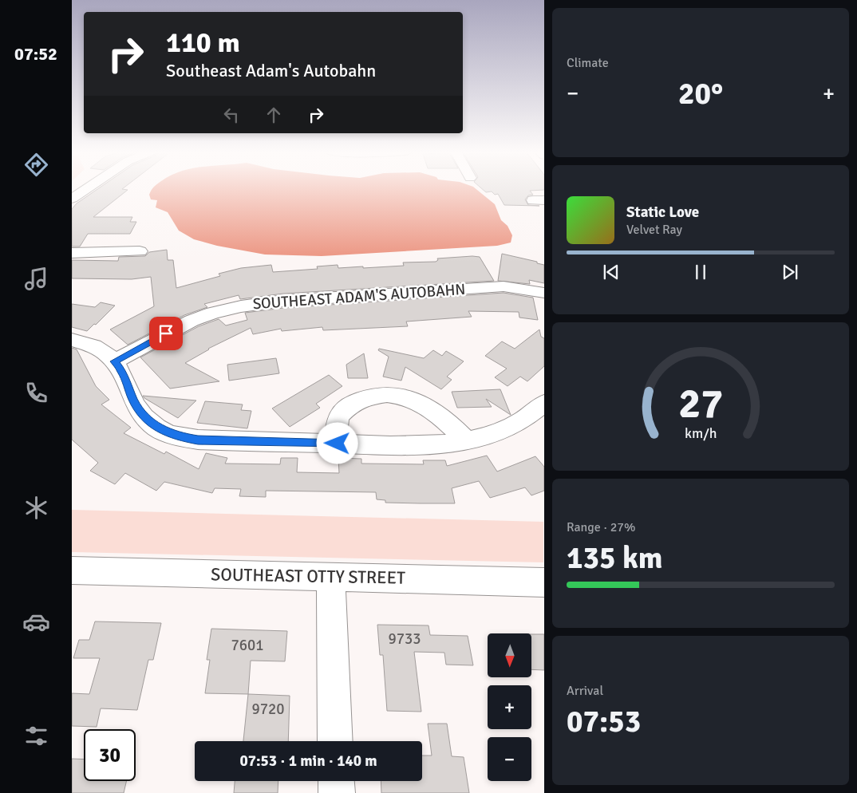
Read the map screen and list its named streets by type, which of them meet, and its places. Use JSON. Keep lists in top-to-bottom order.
{
  "streets": {
    "street": ["SOUTHEAST ADAM'S AUTOBAHN", "SOUTHEAST OTTY STREET"]
  },
  "house_numbers": ["9733", "7601", "9720"],
  "north": "bottom",
  "page": {
    "tabs": "07:52",
    "tile": [
      "Climate",
      ["Range · 27%", "135 km"],
      ["Arrival", "07:53"]
    ],
    "turn": ["110 m", "Southeast Adam's Autobahn"],
    "heat": ["−", "20°", "+"],
    "song": ["Static Love", "Velvet Ray"],
    "map_buttons": ["+", "−"],
    "limit": "30",
    "trip": "07:53 · 1 min · 140 m",
    "gauge": ["27", "km/h"]
  }
}
